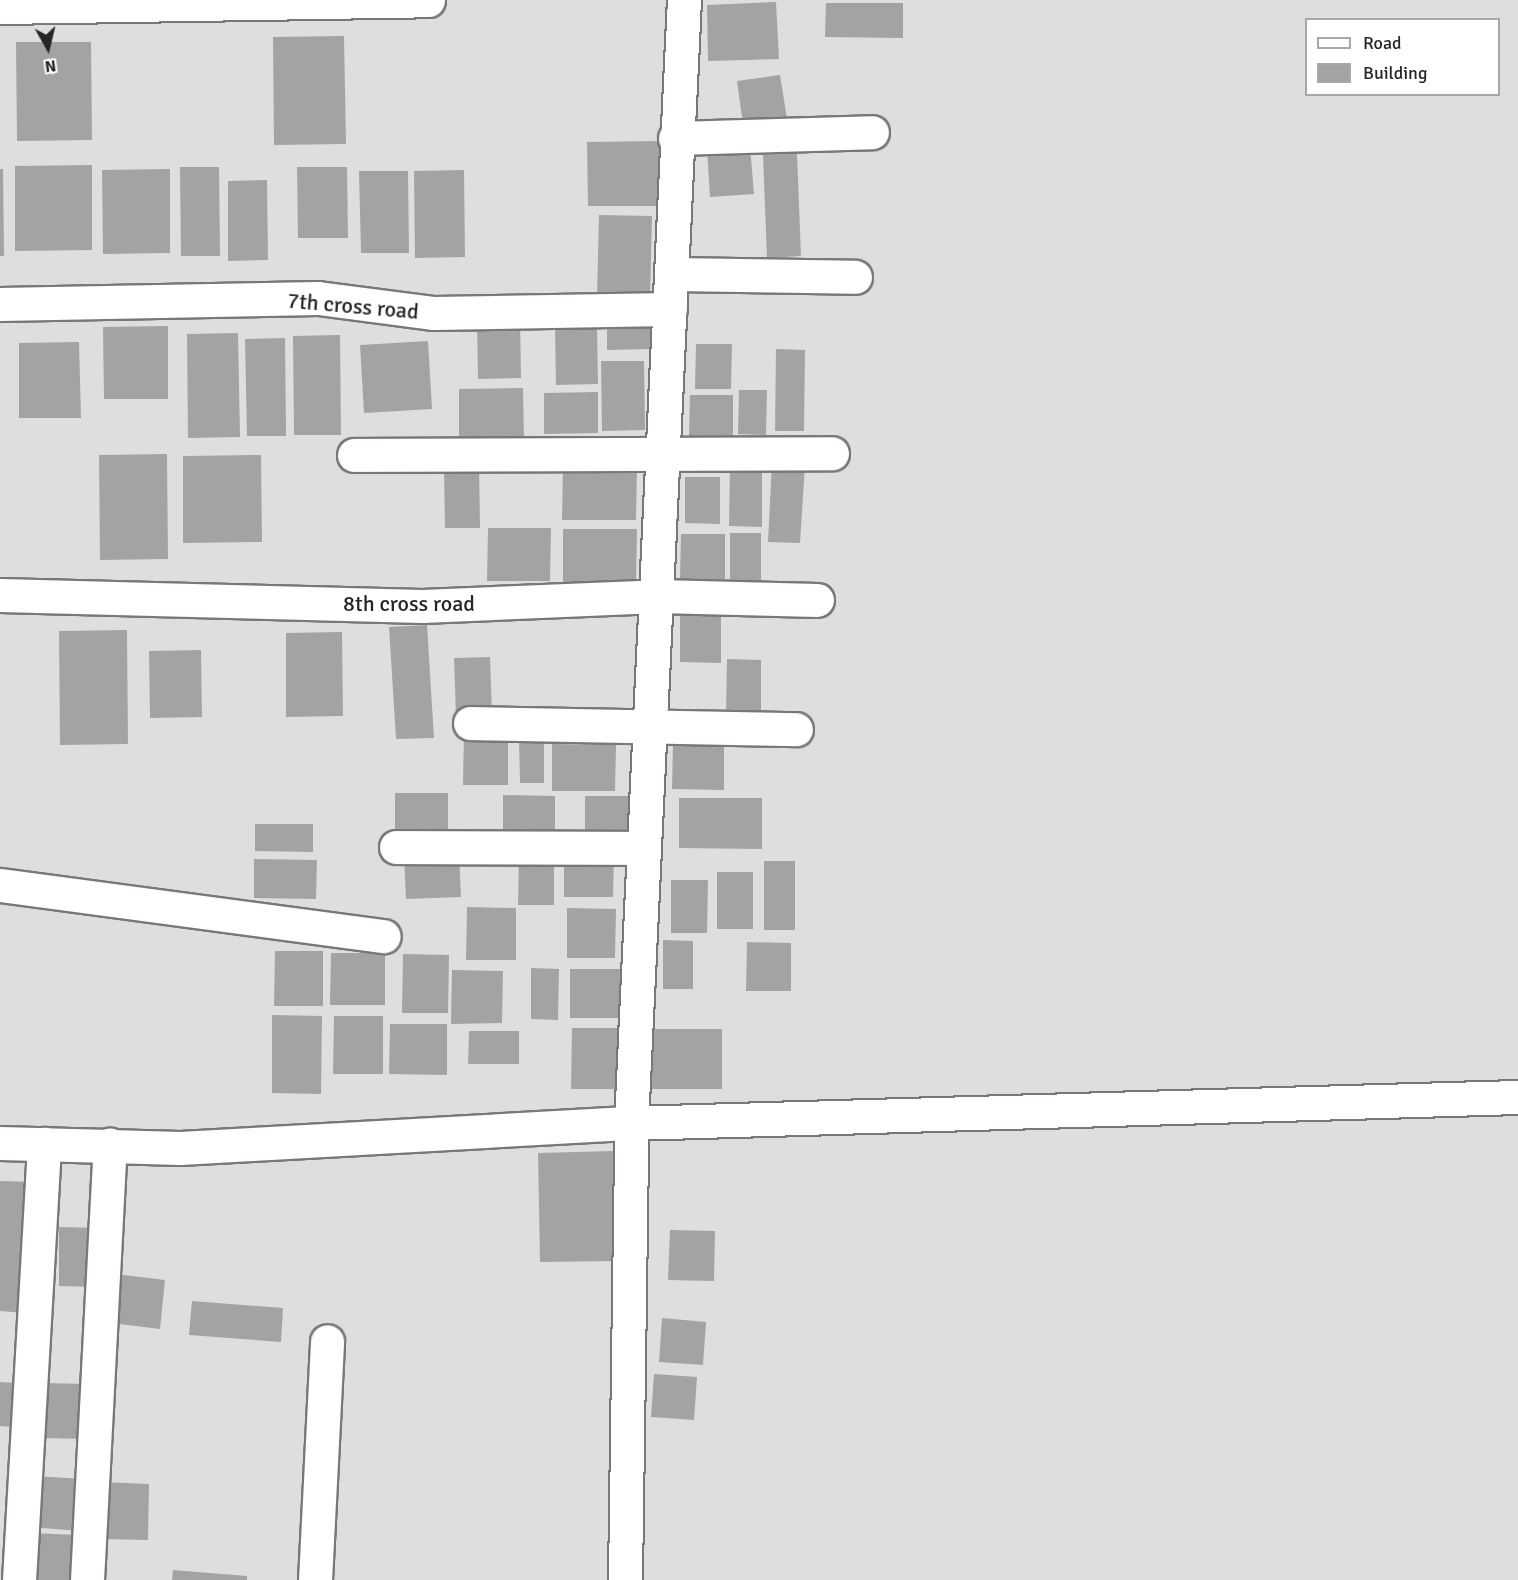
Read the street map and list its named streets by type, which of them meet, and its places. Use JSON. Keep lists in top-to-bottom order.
{
  "streets": {
    "street": ["7th cross road", "8th cross road"]
  },
  "legend": ["Road", "Building"],
  "north": "bottom"
}
